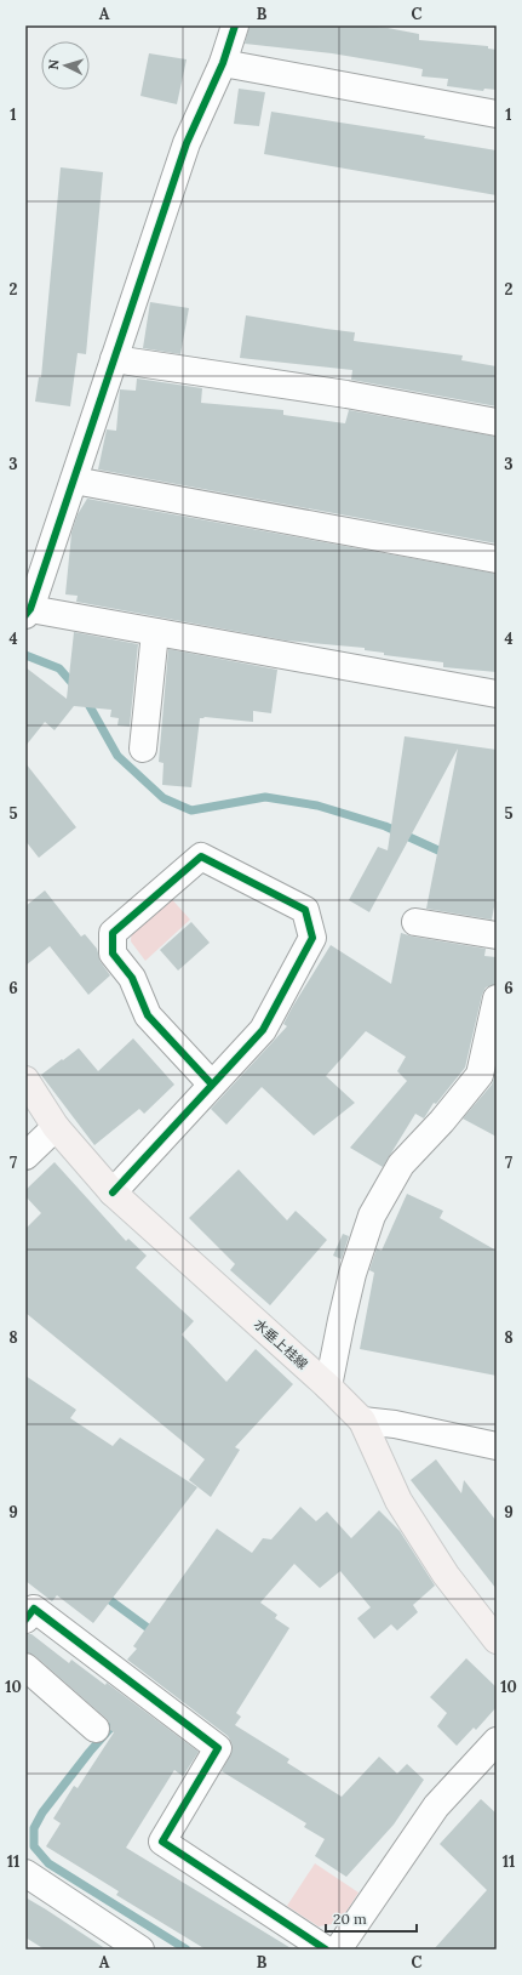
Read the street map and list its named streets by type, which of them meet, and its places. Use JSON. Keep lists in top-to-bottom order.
{
  "streets": {
    "main road": ["水垂上桂線"]
  },
  "scale_bar": "20 m",
  "north": "left",
  "grid": {
    "columns": ["A", "B", "C"],
    "rows": [
      "1",
      "2",
      "3",
      "4",
      "5",
      "6",
      "7",
      "8",
      "9",
      "10",
      "11"
    ]
  }
}
